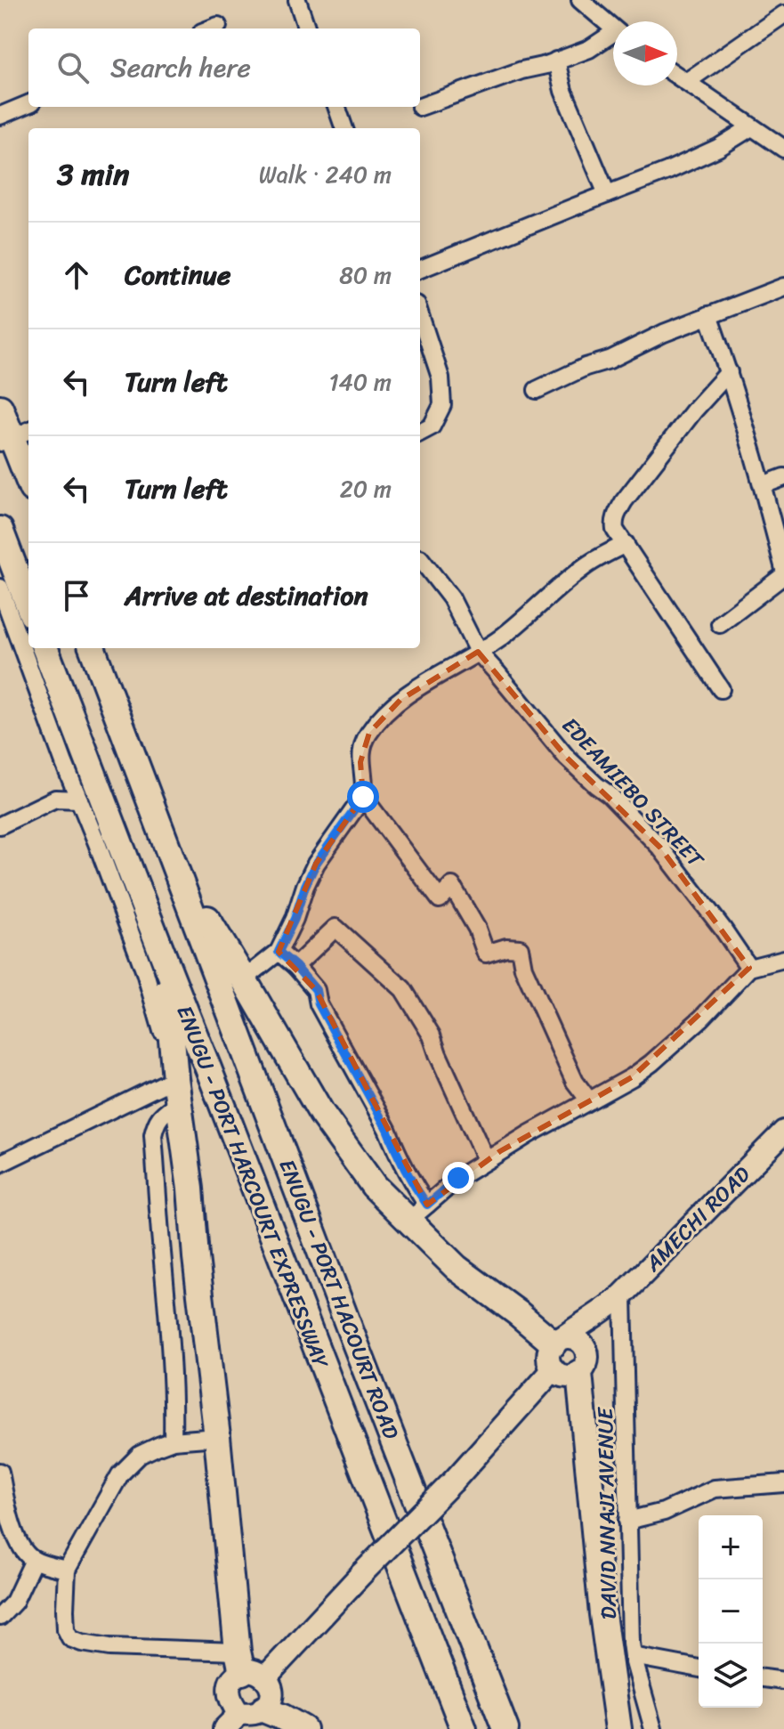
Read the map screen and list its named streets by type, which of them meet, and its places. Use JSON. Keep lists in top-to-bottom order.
{
  "streets": {
    "highway": ["ENUGU - PORT HARCOURT EXPRESSWAY", "ENUGU - PORT HACOURT ROAD"],
    "main road": ["AMECHI ROAD"],
    "street": ["EDEAMIEBO STREET", "DAVID NNAJI AVENUE"]
  },
  "crossings": [
    ["AMECHI ROAD", "DAVID NNAJI AVENUE"]
  ],
  "north": "right",
  "page": {
    "search": "Search here",
    "heading": ["3 min", "Walk · 240 m"],
    "list": [
      ["Continue", "80 m"],
      ["Turn left", "140 m"],
      ["Turn left", "20 m"],
      "Arrive at destination"
    ],
    "map_buttons": ["+", "−"]
  }
}
